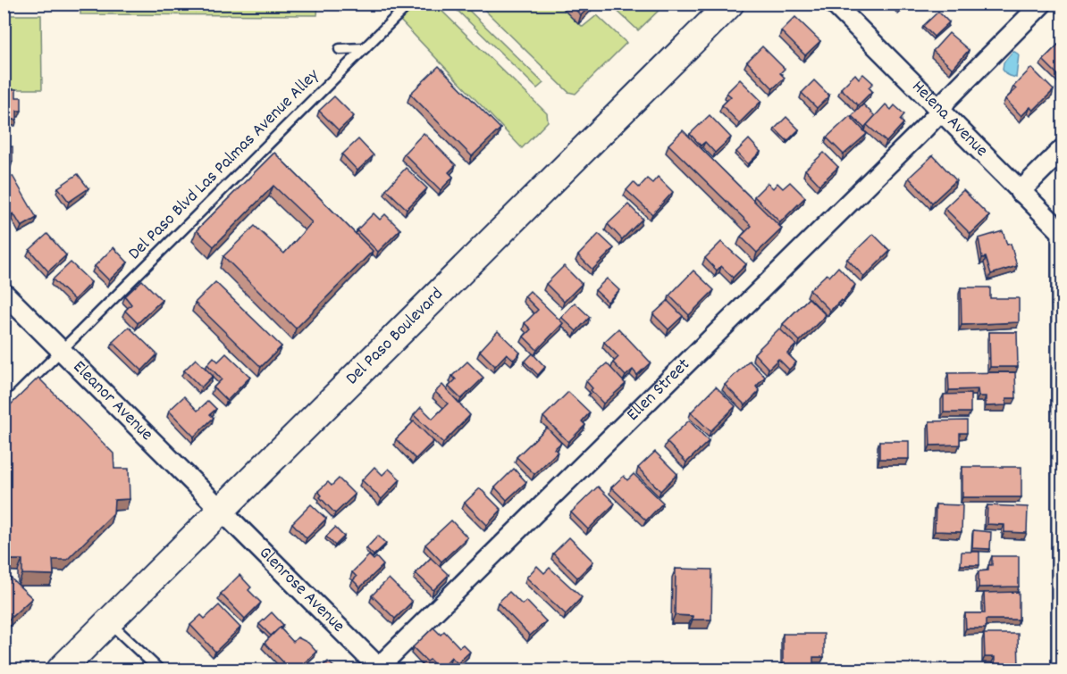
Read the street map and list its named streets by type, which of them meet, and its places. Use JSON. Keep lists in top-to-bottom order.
{
  "streets": {
    "main road": ["Del Paso Boulevard"],
    "street": [
      "Helena Avenue",
      "Ellen Street",
      "Eleanor Avenue",
      "Glenrose Avenue"
    ],
    "lane": ["Del Paso Blvd Las Palmas Avenue Alley"]
  },
  "crossings": [
    ["Helena Avenue", "Ellen Street"],
    ["Del Paso Blvd Las Palmas Avenue Alley", "Eleanor Avenue"],
    ["Del Paso Boulevard", "Eleanor Avenue"],
    ["Del Paso Boulevard", "Glenrose Avenue"],
    ["Ellen Street", "Glenrose Avenue"],
    ["Eleanor Avenue", "Glenrose Avenue"]
  ]
}
